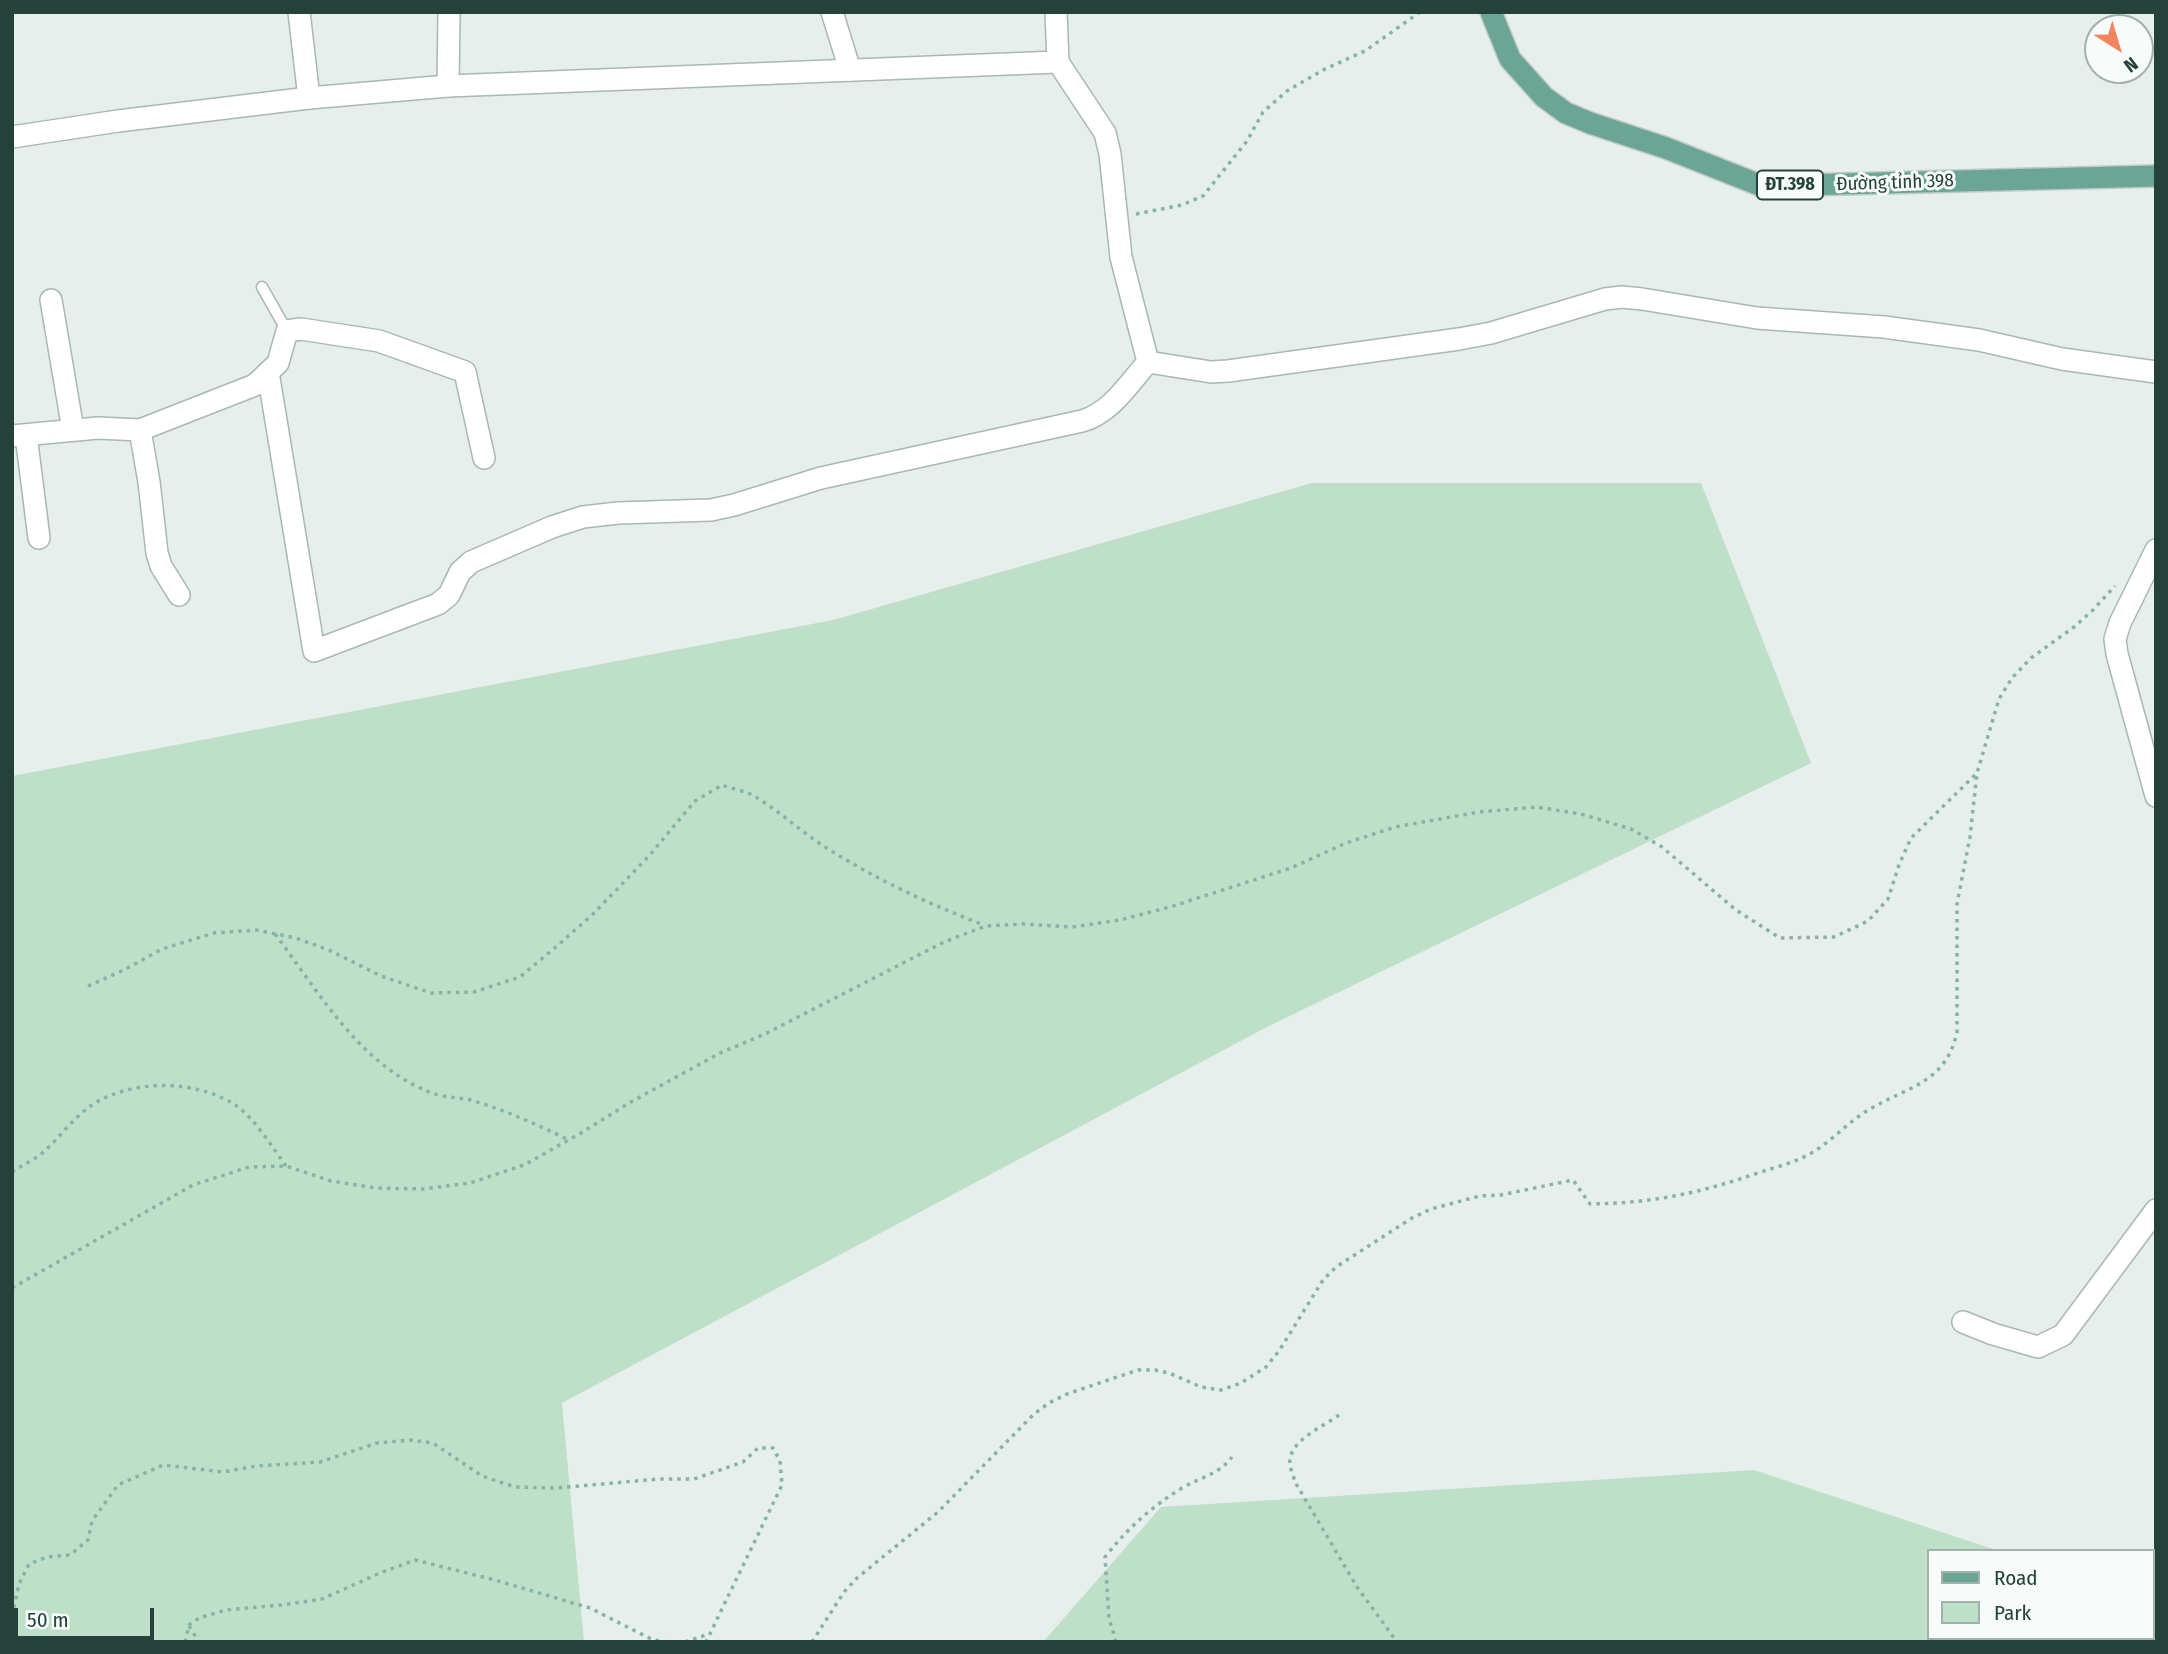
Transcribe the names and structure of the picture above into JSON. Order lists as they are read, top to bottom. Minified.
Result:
{"streets":{"main road":["Đường tỉnh 398","ĐT.398"]},"legend":["Road","Park"],"scale_bar":"50 m","north":"bottom right"}
